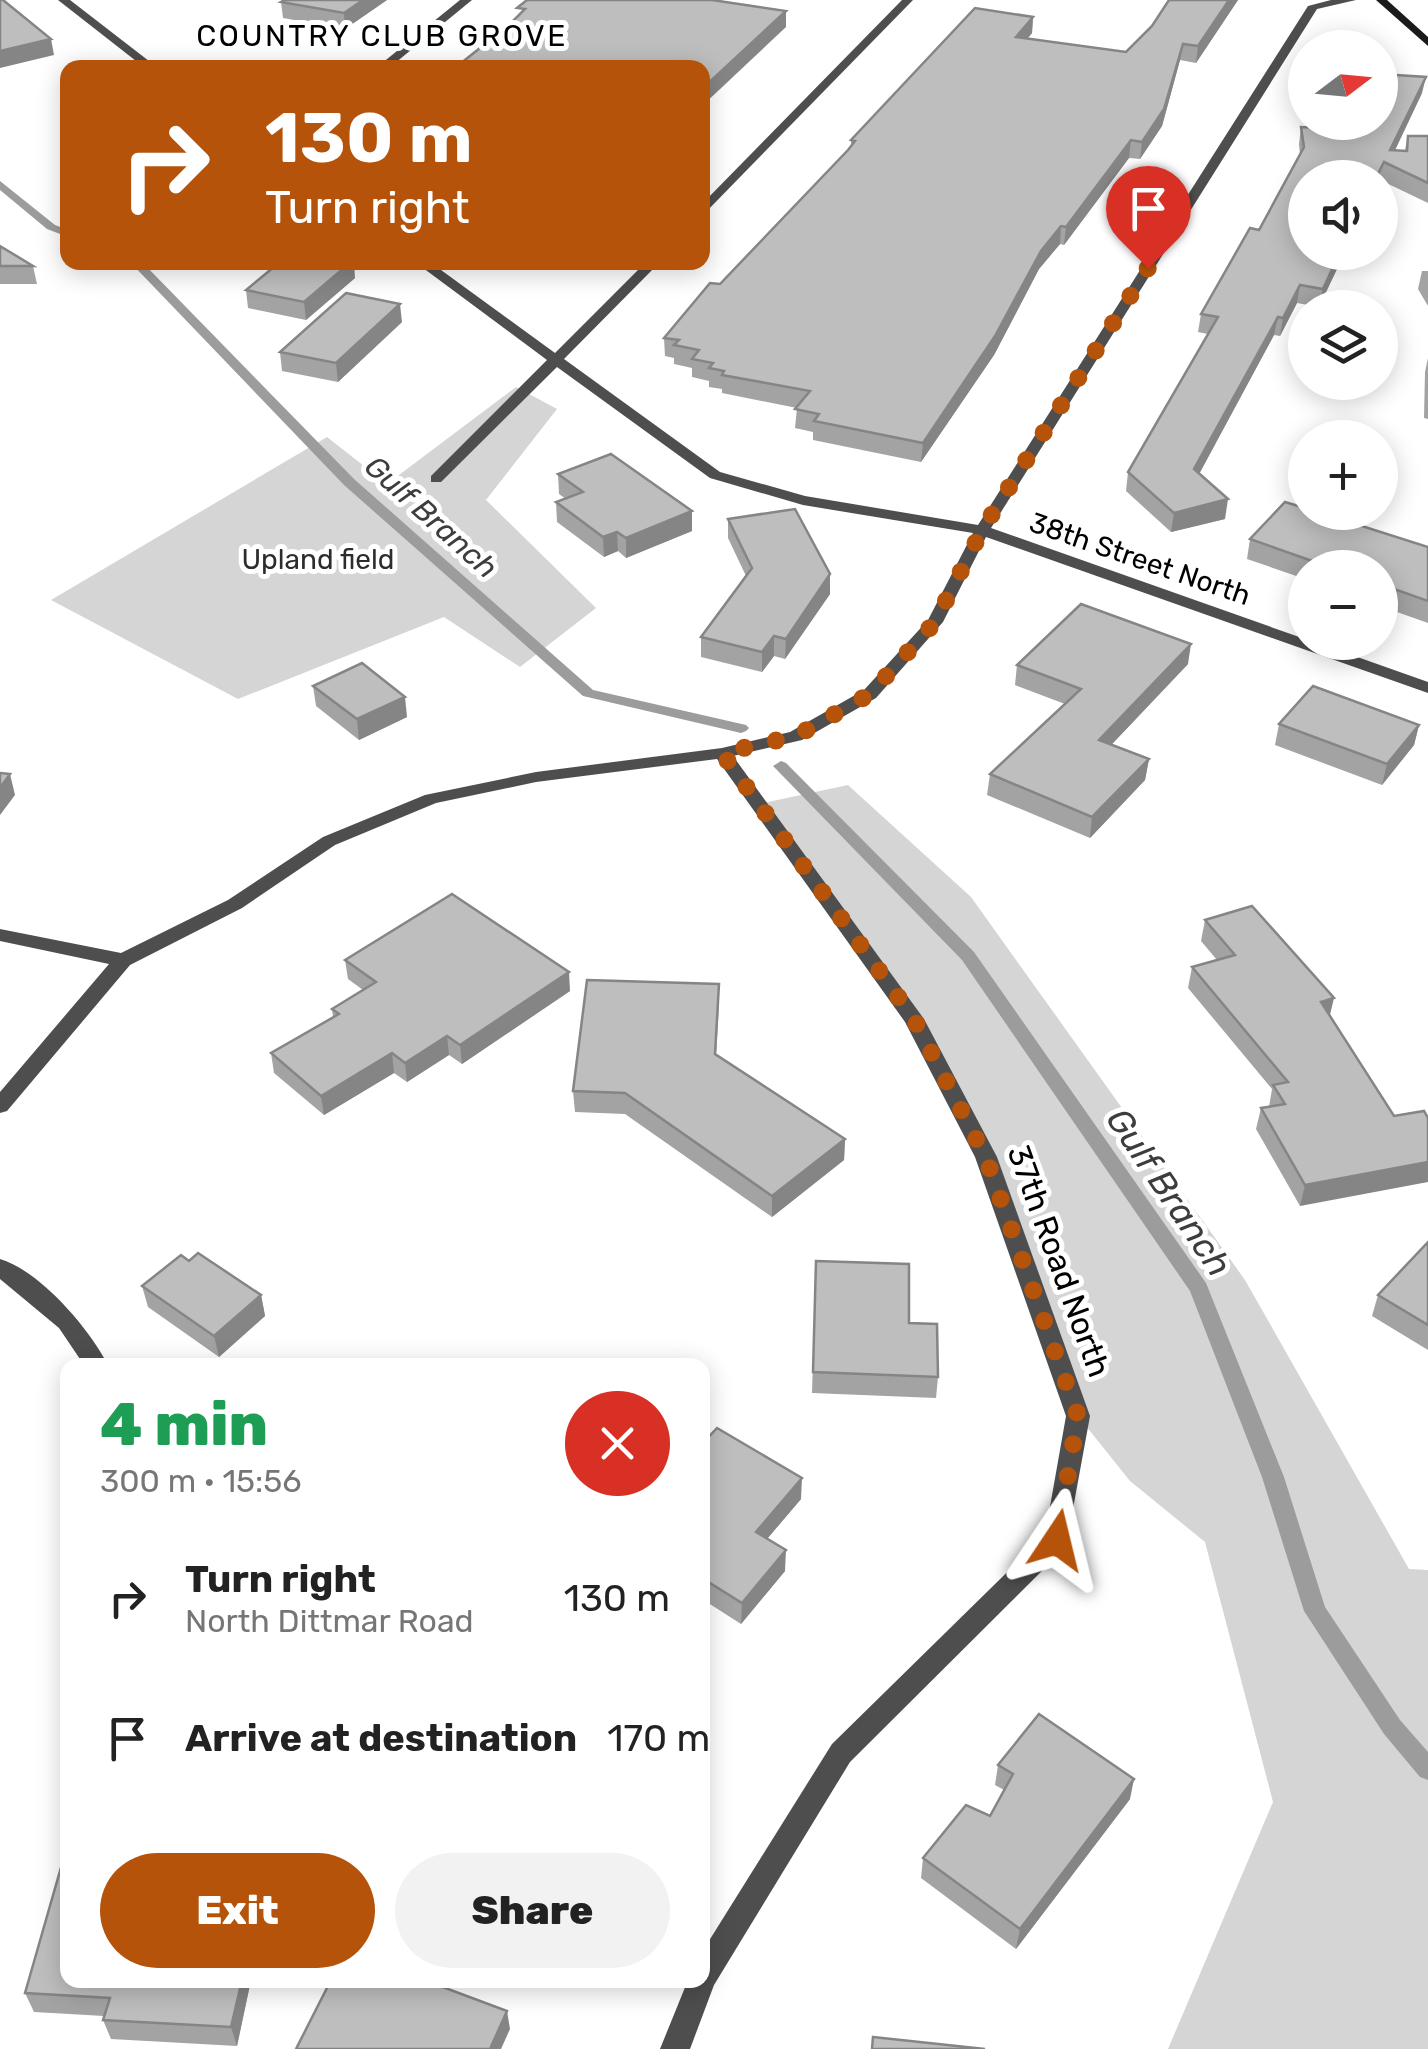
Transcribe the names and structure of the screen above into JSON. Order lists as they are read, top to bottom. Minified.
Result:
{"streets":{"street":["38th Street North","37th Road North"]},"districts":["COUNTRY CLUB GROVE"],"water":["Gulf Branch"],"parks":["Upland field"],"north":"right","page":{"map_buttons":["+","−"],"turn":["130 m","Turn right"],"heading":["4 min","300 m · 15:56"],"list":[{"name":"Turn right","note":"North Dittmar Road","value":"130 m"},{"name":"Arrive at destination","value":"170 m"}],"buttons":["Exit","Share"]}}
